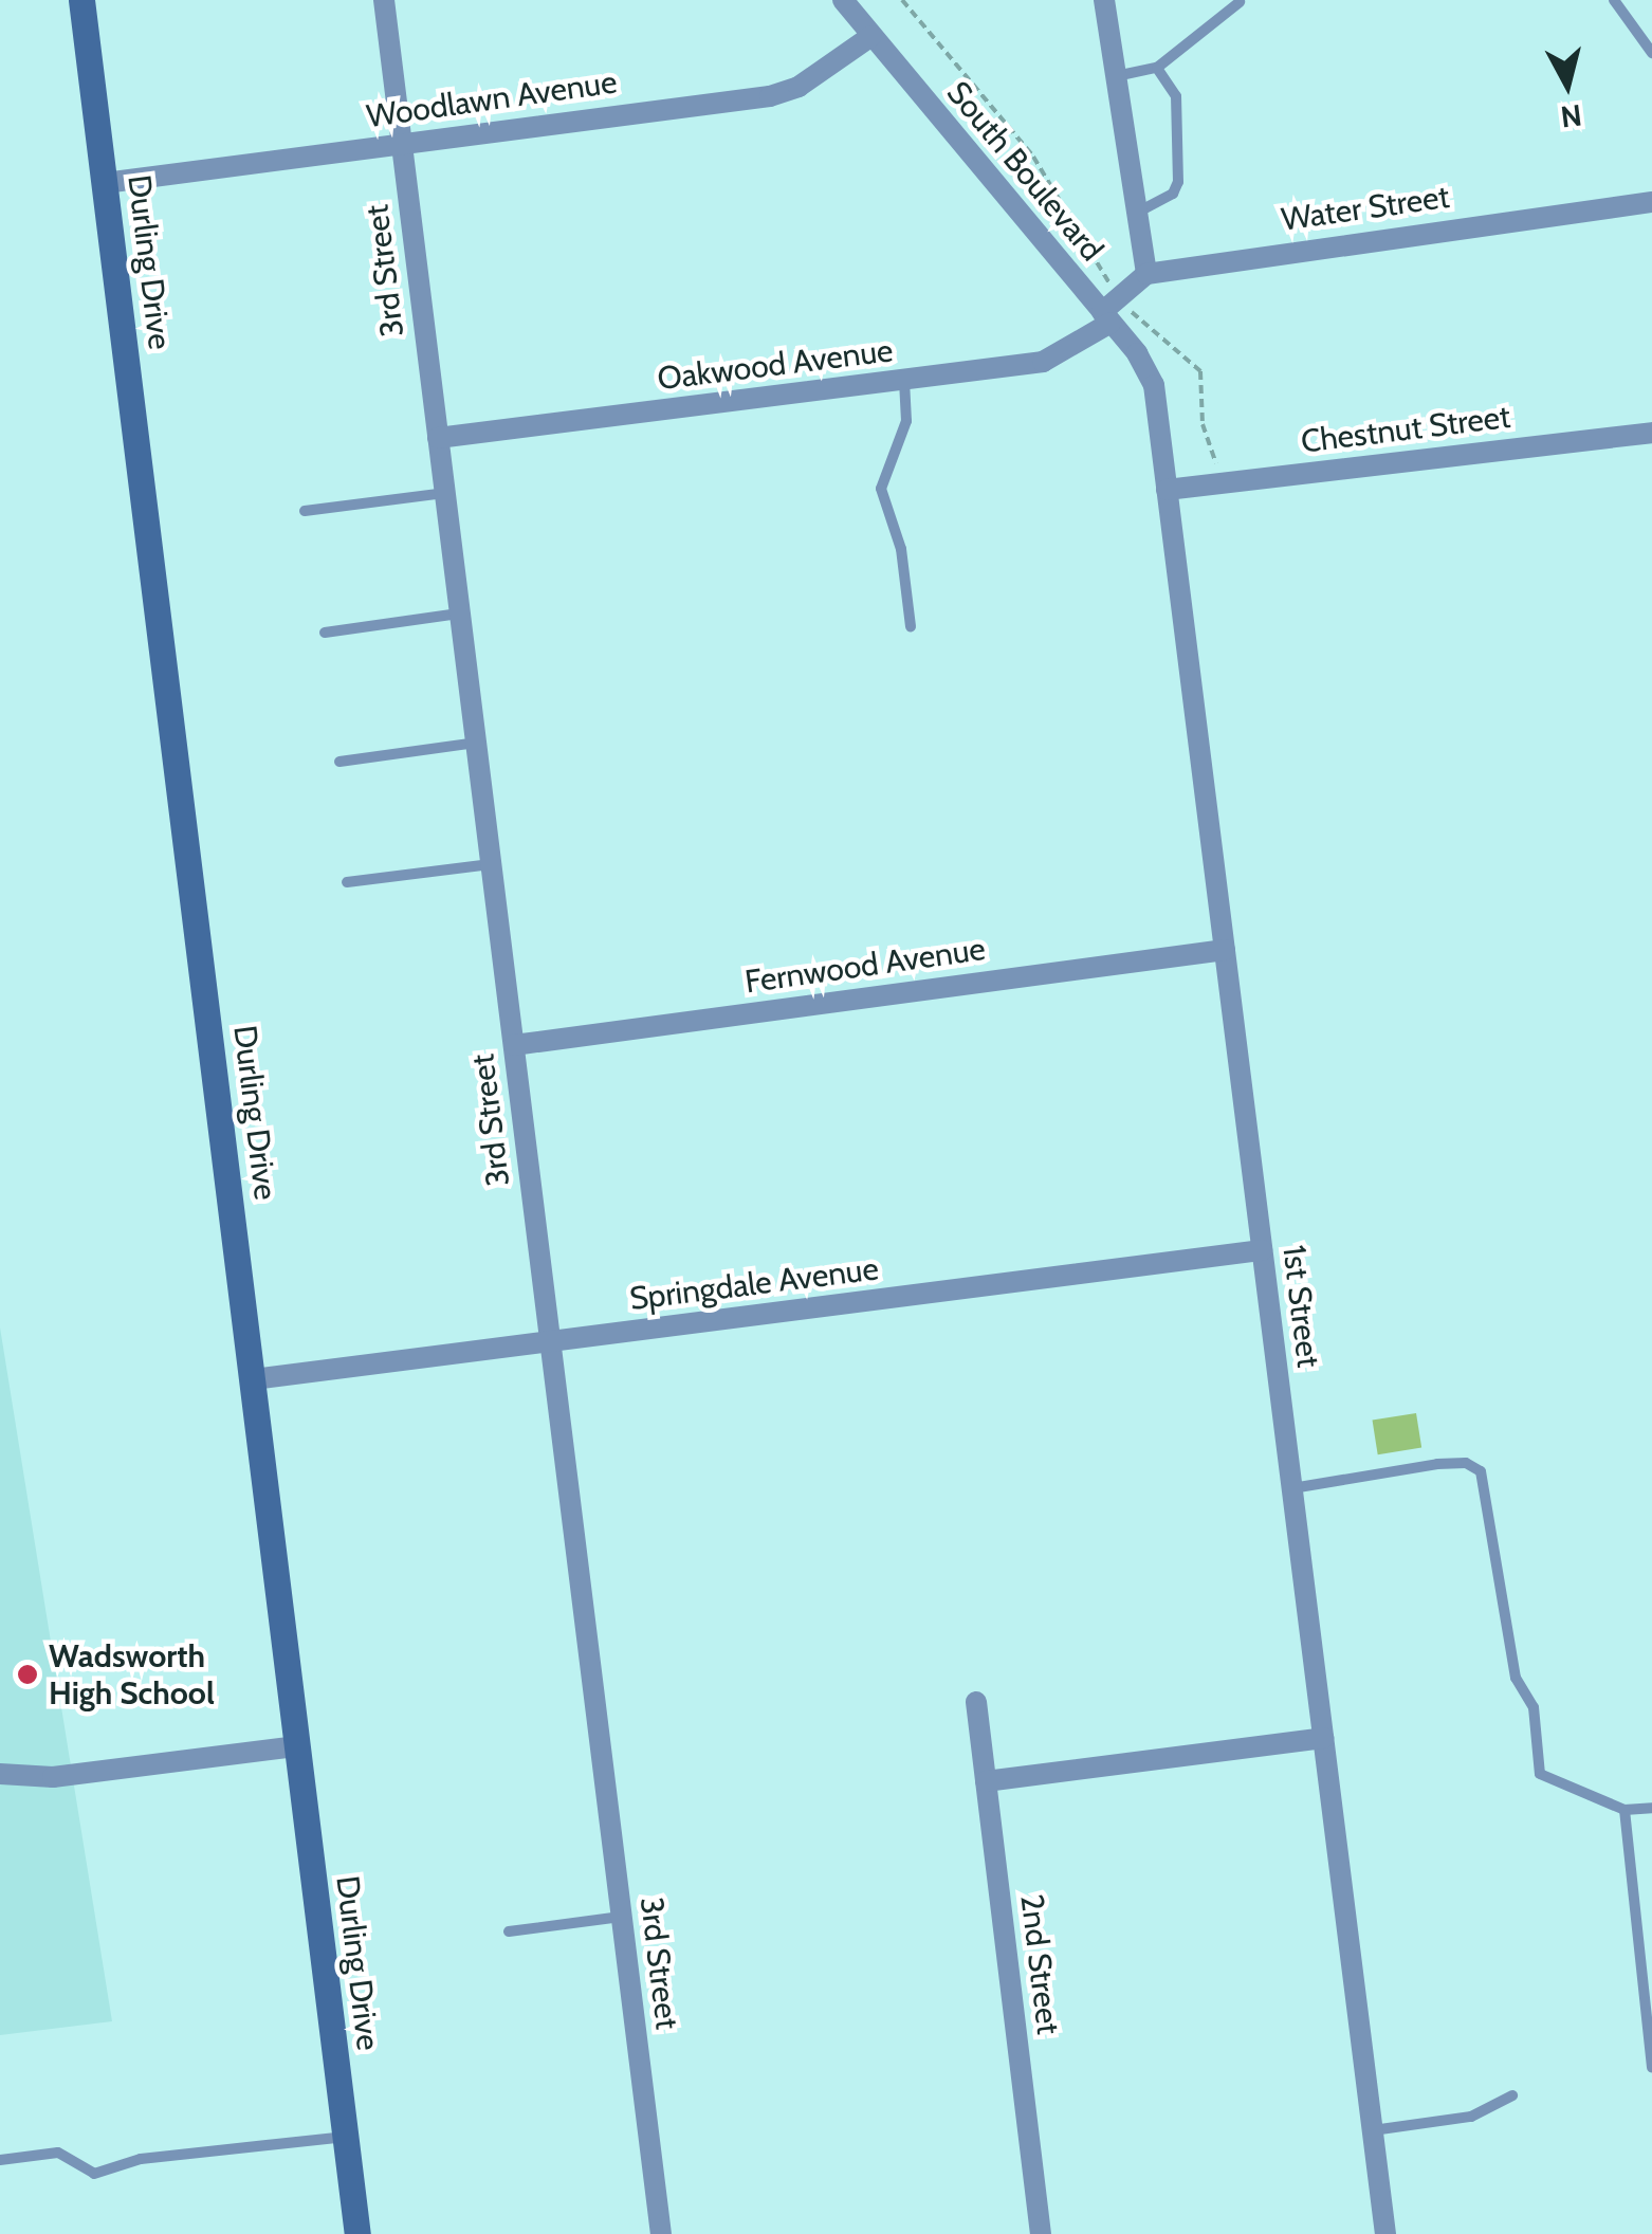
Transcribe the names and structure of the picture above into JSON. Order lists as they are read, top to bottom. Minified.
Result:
{"streets":{"street":["Woodlawn Avenue","South Boulevard","Water Street","Durling Drive","3rd Street","Oakwood Avenue","Chestnut Street","Fernwood Avenue","Springdale Avenue","1st Street","2nd Street"]},"crossings":[["Woodlawn Avenue","South Boulevard"],["Woodlawn Avenue","Durling Drive"],["Woodlawn Avenue","3rd Street"],["South Boulevard","Oakwood Avenue"],["South Boulevard","1st Street"],["Durling Drive","Springdale Avenue"],["3rd Street","Oakwood Avenue"],["3rd Street","Fernwood Avenue"],["3rd Street","Springdale Avenue"],["Chestnut Street","1st Street"],["Fernwood Avenue","1st Street"],["Springdale Avenue","1st Street"]],"places":["Wadsworth High School"],"north":"bottom"}
